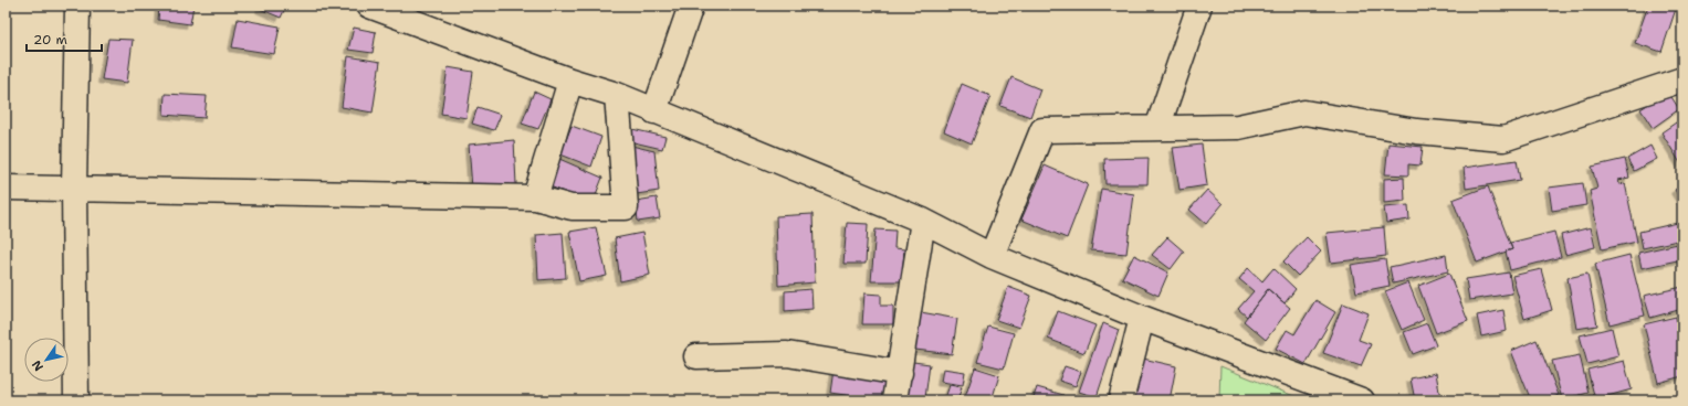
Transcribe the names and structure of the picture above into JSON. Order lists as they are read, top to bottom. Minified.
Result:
{"scale_bar":"20 m","north":"bottom left"}
